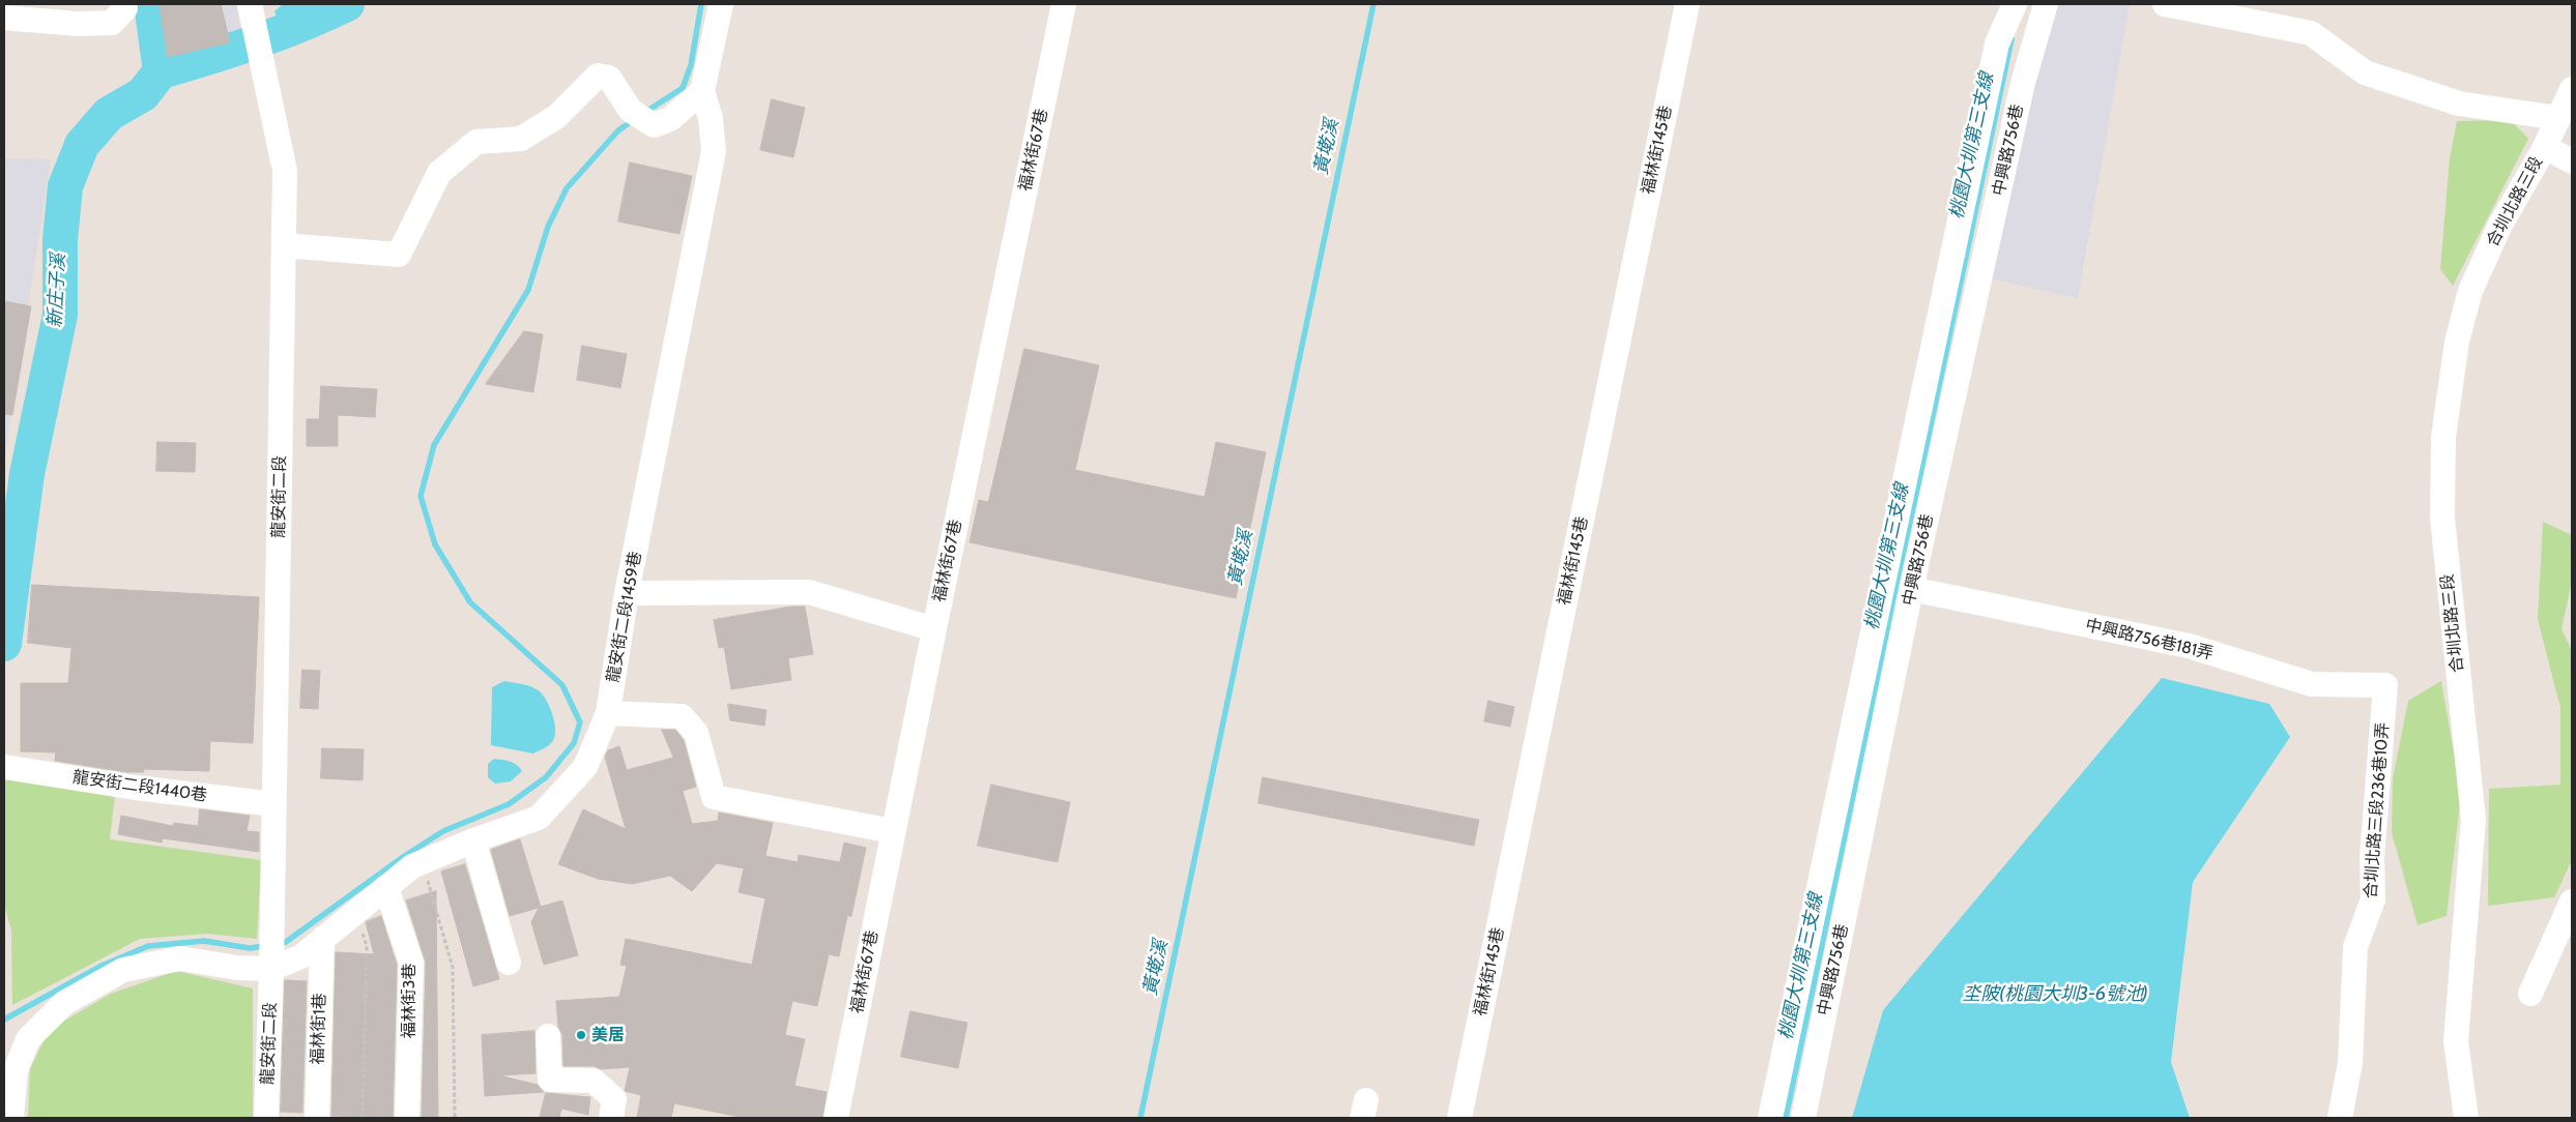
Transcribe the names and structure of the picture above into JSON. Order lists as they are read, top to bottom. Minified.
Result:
{"streets":{"street":["福林街67巷","福林街145巷","中興路756巷","合圳北路三段","龍安街二段","龍安街二段1459巷","中興路756巷181弄","龍安街二段1440巷","合圳北路三段236巷10弄","福林街3巷","福林街1巷"]},"crossings":[["中興路756巷","中興路756巷181弄"],["龍安街二段","龍安街二段1459巷"],["龍安街二段","龍安街二段1440巷"],["龍安街二段1459巷","福林街3巷"],["龍安街二段1459巷","福林街1巷"],["中興路756巷181弄","合圳北路三段236巷10弄"]],"water":["桃園大圳第三支線","黃墘溪","新庄子溪","坔陂(桃園大圳3-6號池)"],"places":["美居"]}
